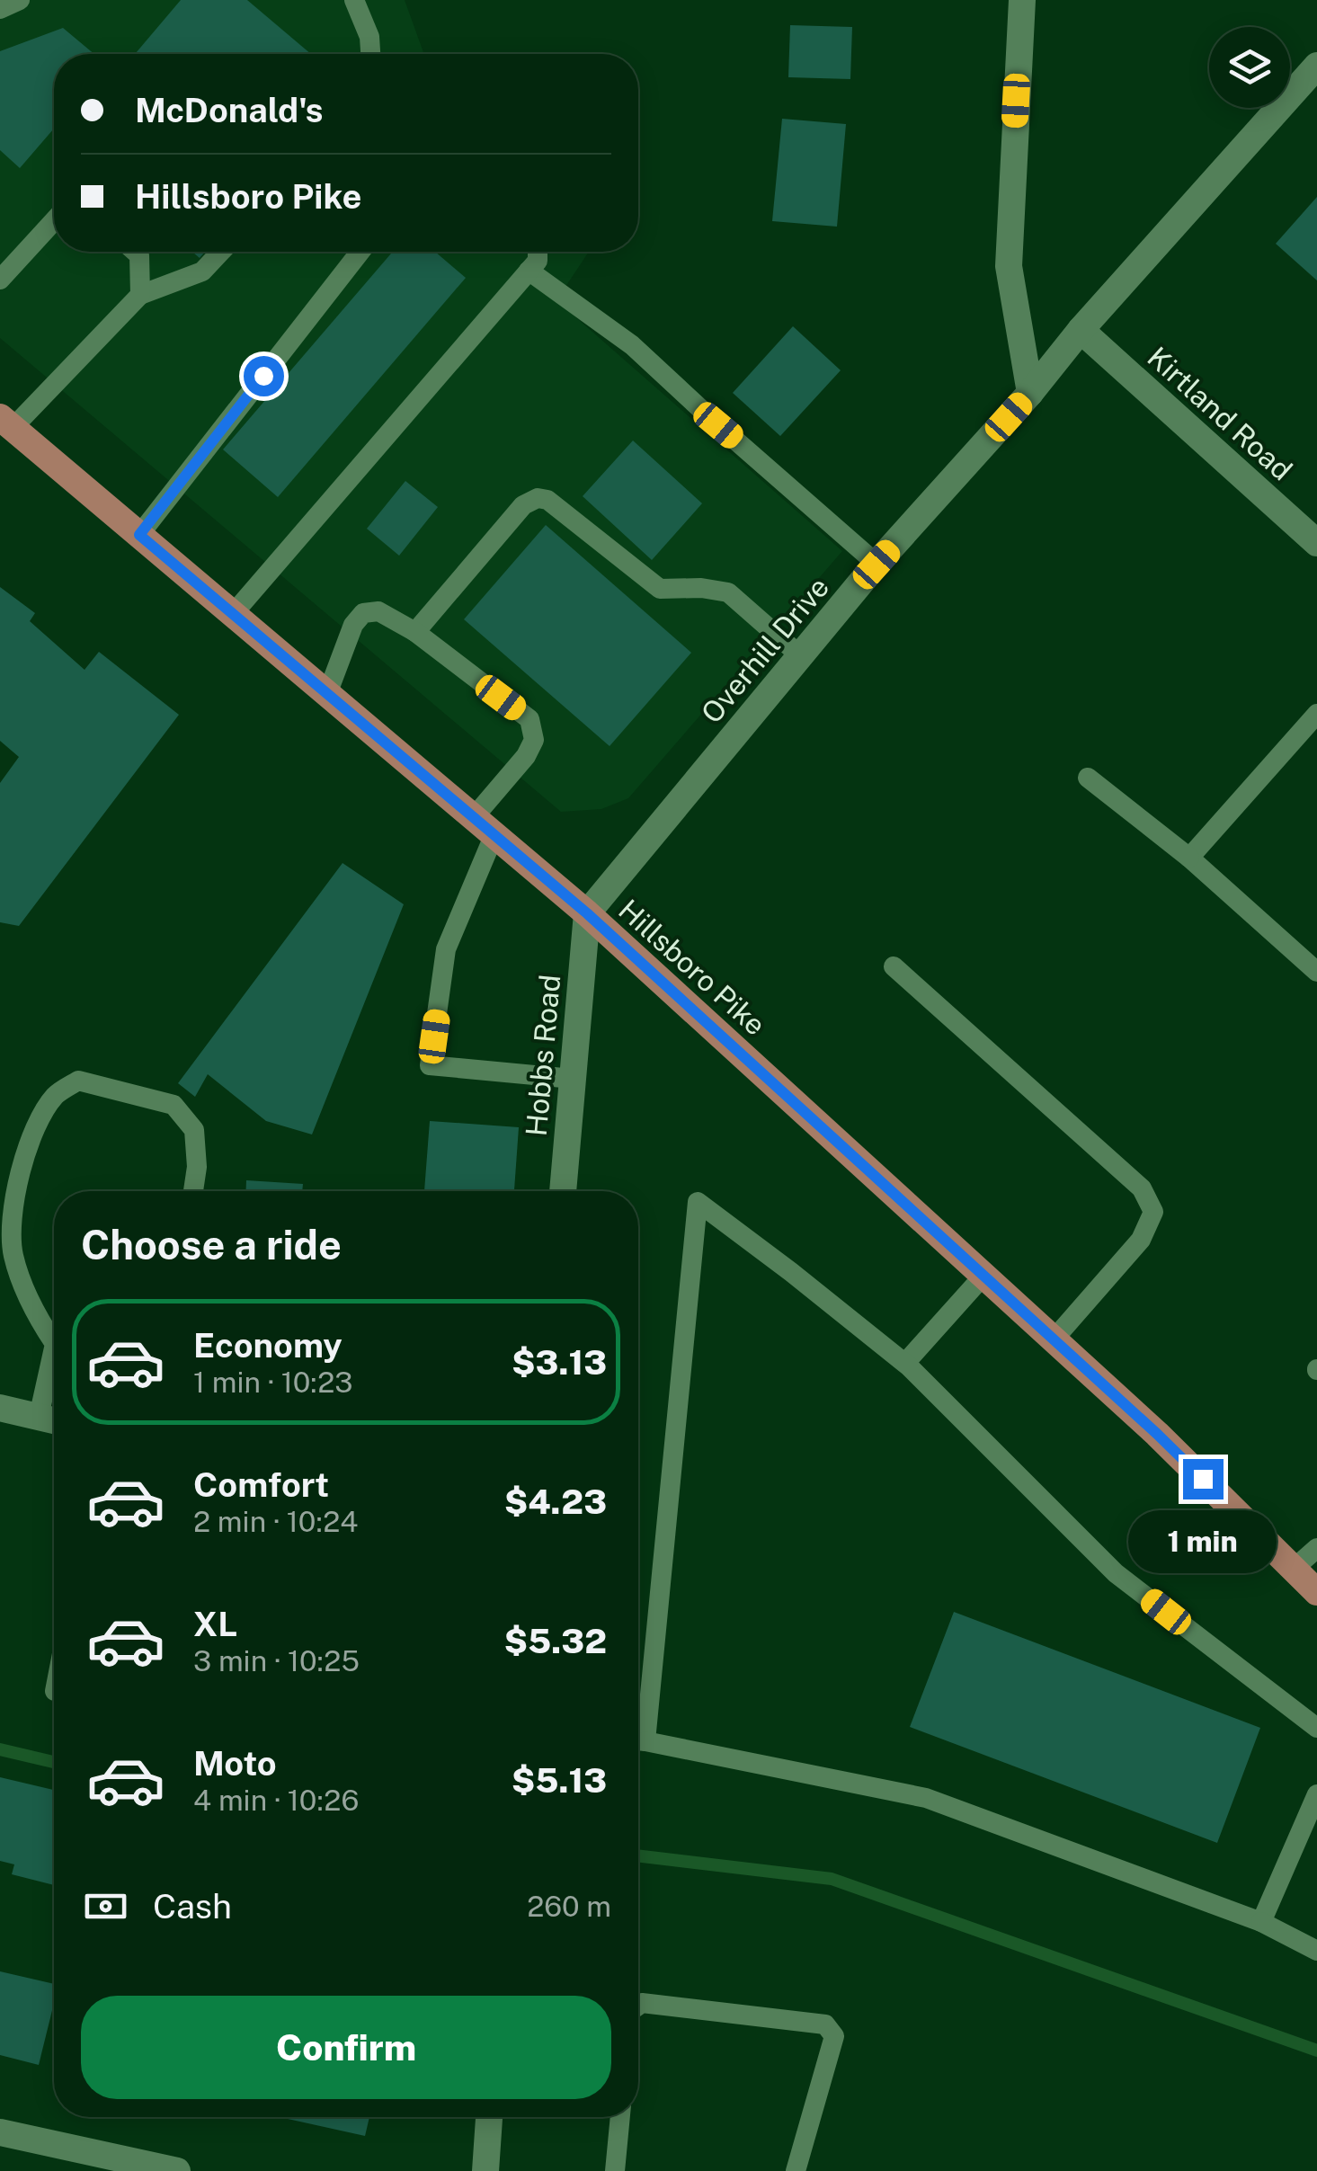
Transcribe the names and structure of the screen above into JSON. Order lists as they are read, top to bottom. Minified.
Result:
{"streets":{"main road":["Hillsboro Pike"],"street":["Kirtland Road","Overhill Drive","Hobbs Road"]},"crossings":[["Kirtland Road","Overhill Drive"],["Overhill Drive","Hillsboro Pike"],["Overhill Drive","Hobbs Road"],["Hillsboro Pike","Hobbs Road"]],"page":{"banner":["McDonald's","Hillsboro Pike"],"heading":"Choose a ride","list":[{"name":"Economy","note":"1 min · 10:23","value":"$3.13"},{"name":"Comfort","note":"2 min · 10:24","value":"$4.23"},{"name":"XL","note":"3 min · 10:25","value":"$5.32"},{"name":"Moto","note":"4 min · 10:26","value":"$5.13"}],"bubble":"1 min","pay":["Cash","260 m"],"buttons":"Confirm"}}
